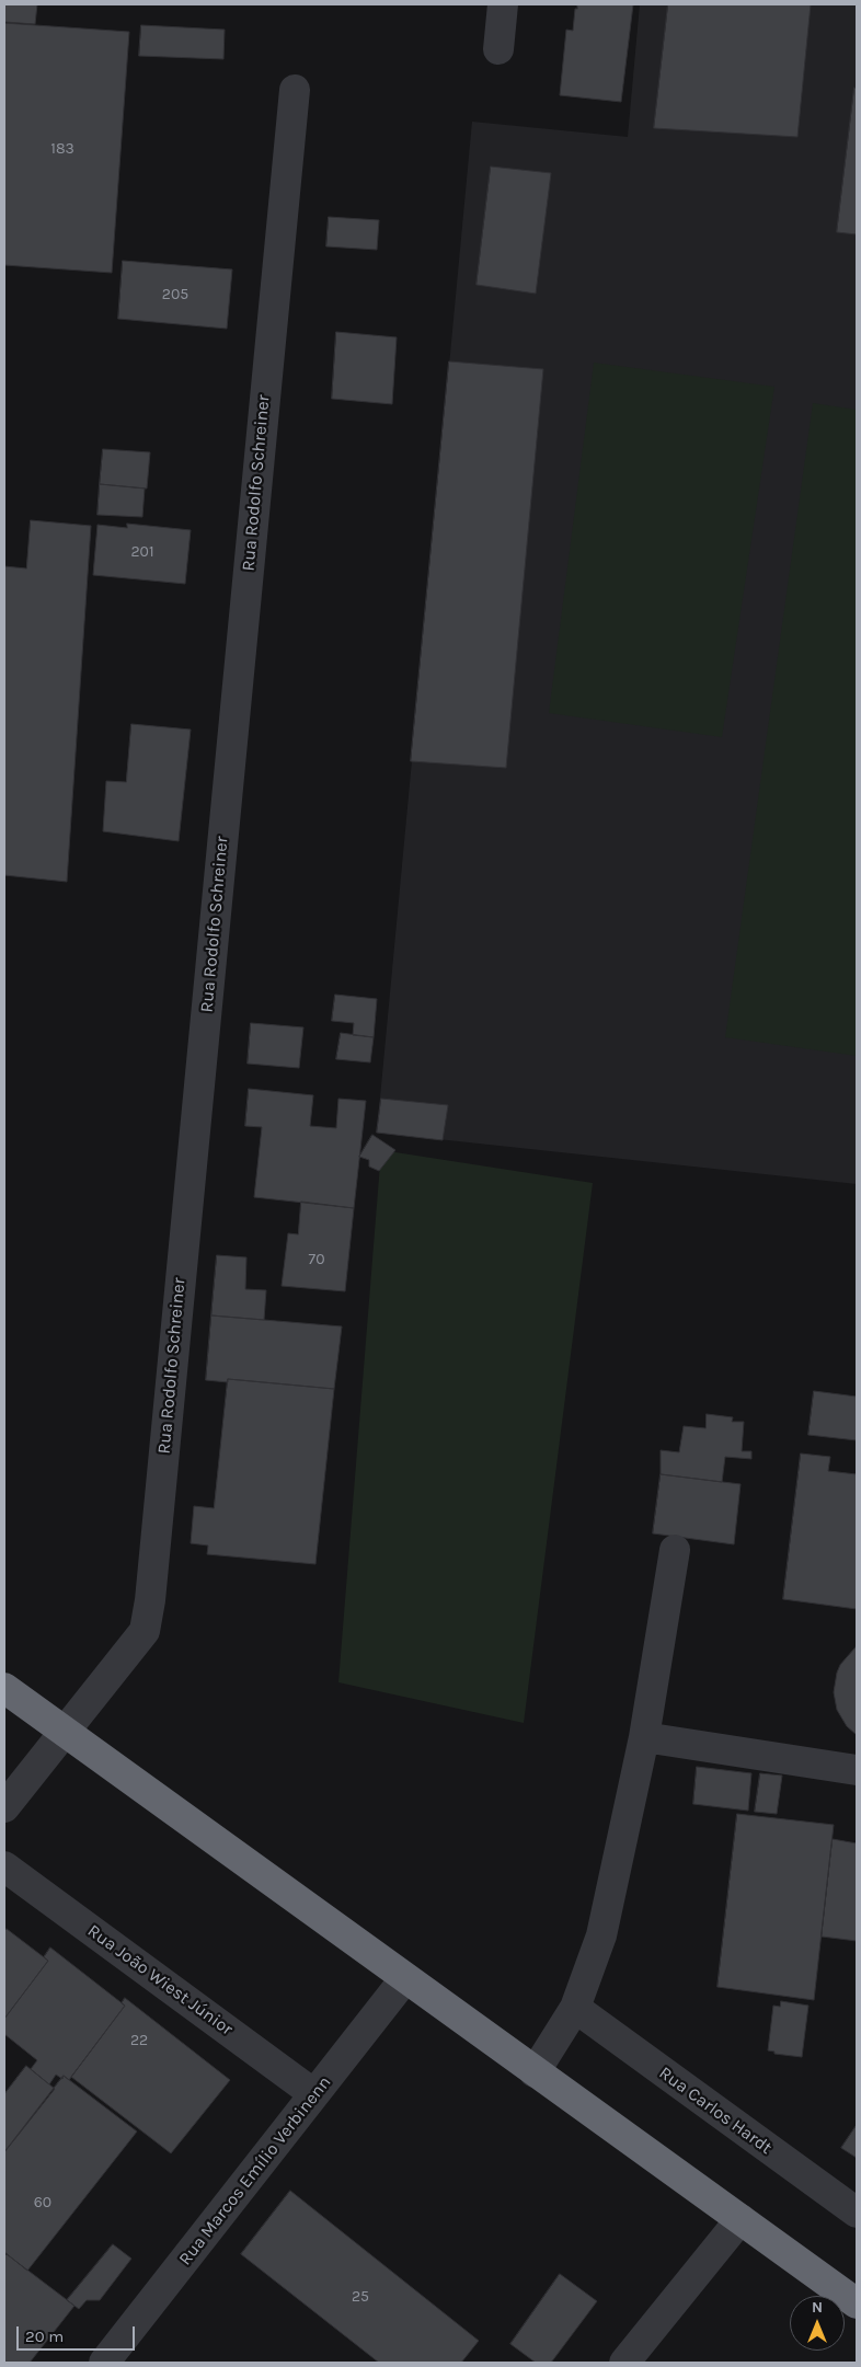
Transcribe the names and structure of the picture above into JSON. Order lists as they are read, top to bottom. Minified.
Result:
{"streets":{"street":["Rua Rodolfo Schreiner","Rua João Wiest Júnior","Rua Carlos Hardt","Rua Marcos Emílio Verbinenn"]},"crossings":[["Rua João Wiest Júnior","Rua Marcos Emílio Verbinenn"]],"house_numbers":["183","205","201","70","22","60","25"],"scale_bar":"20 m","north":"top"}
